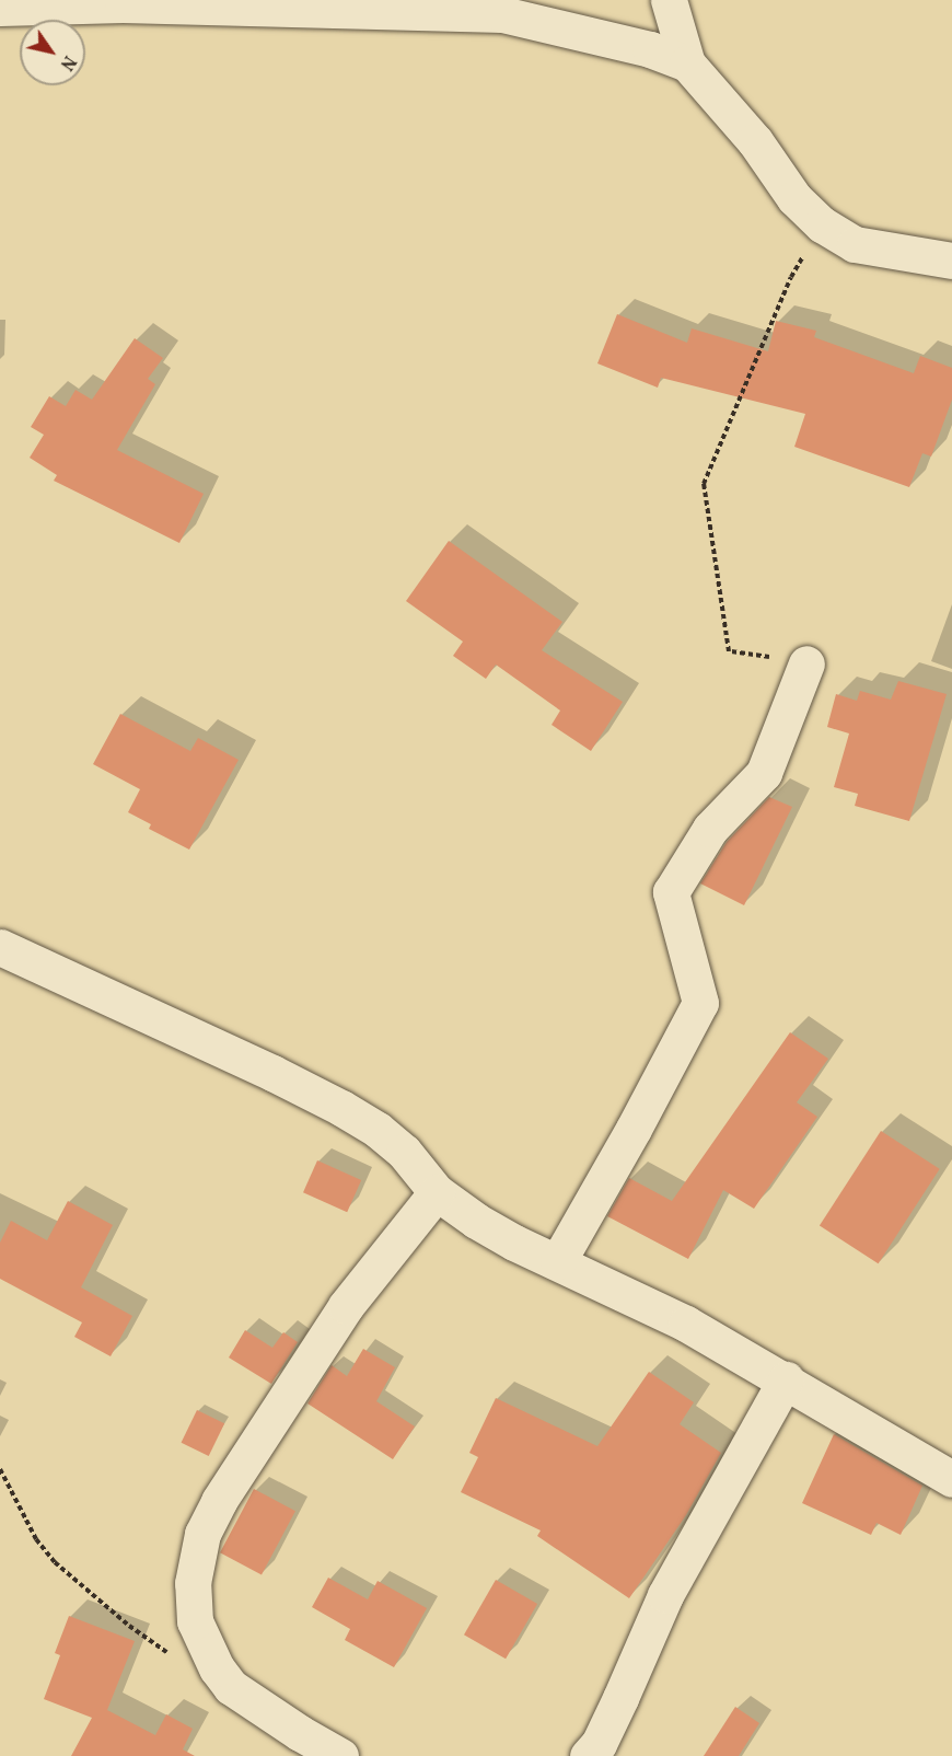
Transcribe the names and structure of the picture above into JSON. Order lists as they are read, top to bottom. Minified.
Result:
{"north":"bottom right"}
